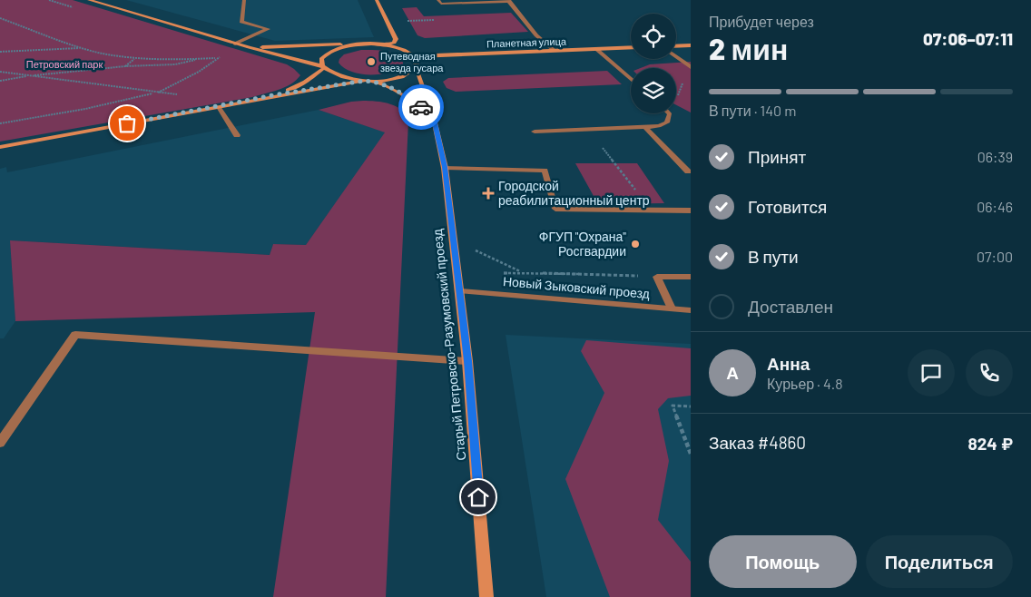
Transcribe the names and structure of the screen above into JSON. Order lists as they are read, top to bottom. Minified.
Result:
{"streets":{"street":["Планетная улица","Новый Зыковский проезд","Старый Петровско-Разумовский проезд"]},"crossings":[["Планетная улица","Старый Петровско-Разумовский проезд"],["Новый Зыковский проезд","Старый Петровско-Разумовский проезд"]],"parks":["Петровский парк"],"places":{"other":["Путеводная звезда гусара","ФГУП \"Охрана\" Росгвардии"],"health":["Городской реабилитационный центр"]},"page":{"heading":["2 мин","Прибудет через","07:06–07:11"],"panel":["Анна","Курьер · 4.8","Заказ #4860","824 ₽"],"bar":"В пути · 140 m","list":[["Принят","06:39"],["Готовится","06:46"],["В пути","07:00"],"Доставлен"],"round":"А","buttons":["Помощь","Поделиться"]}}
